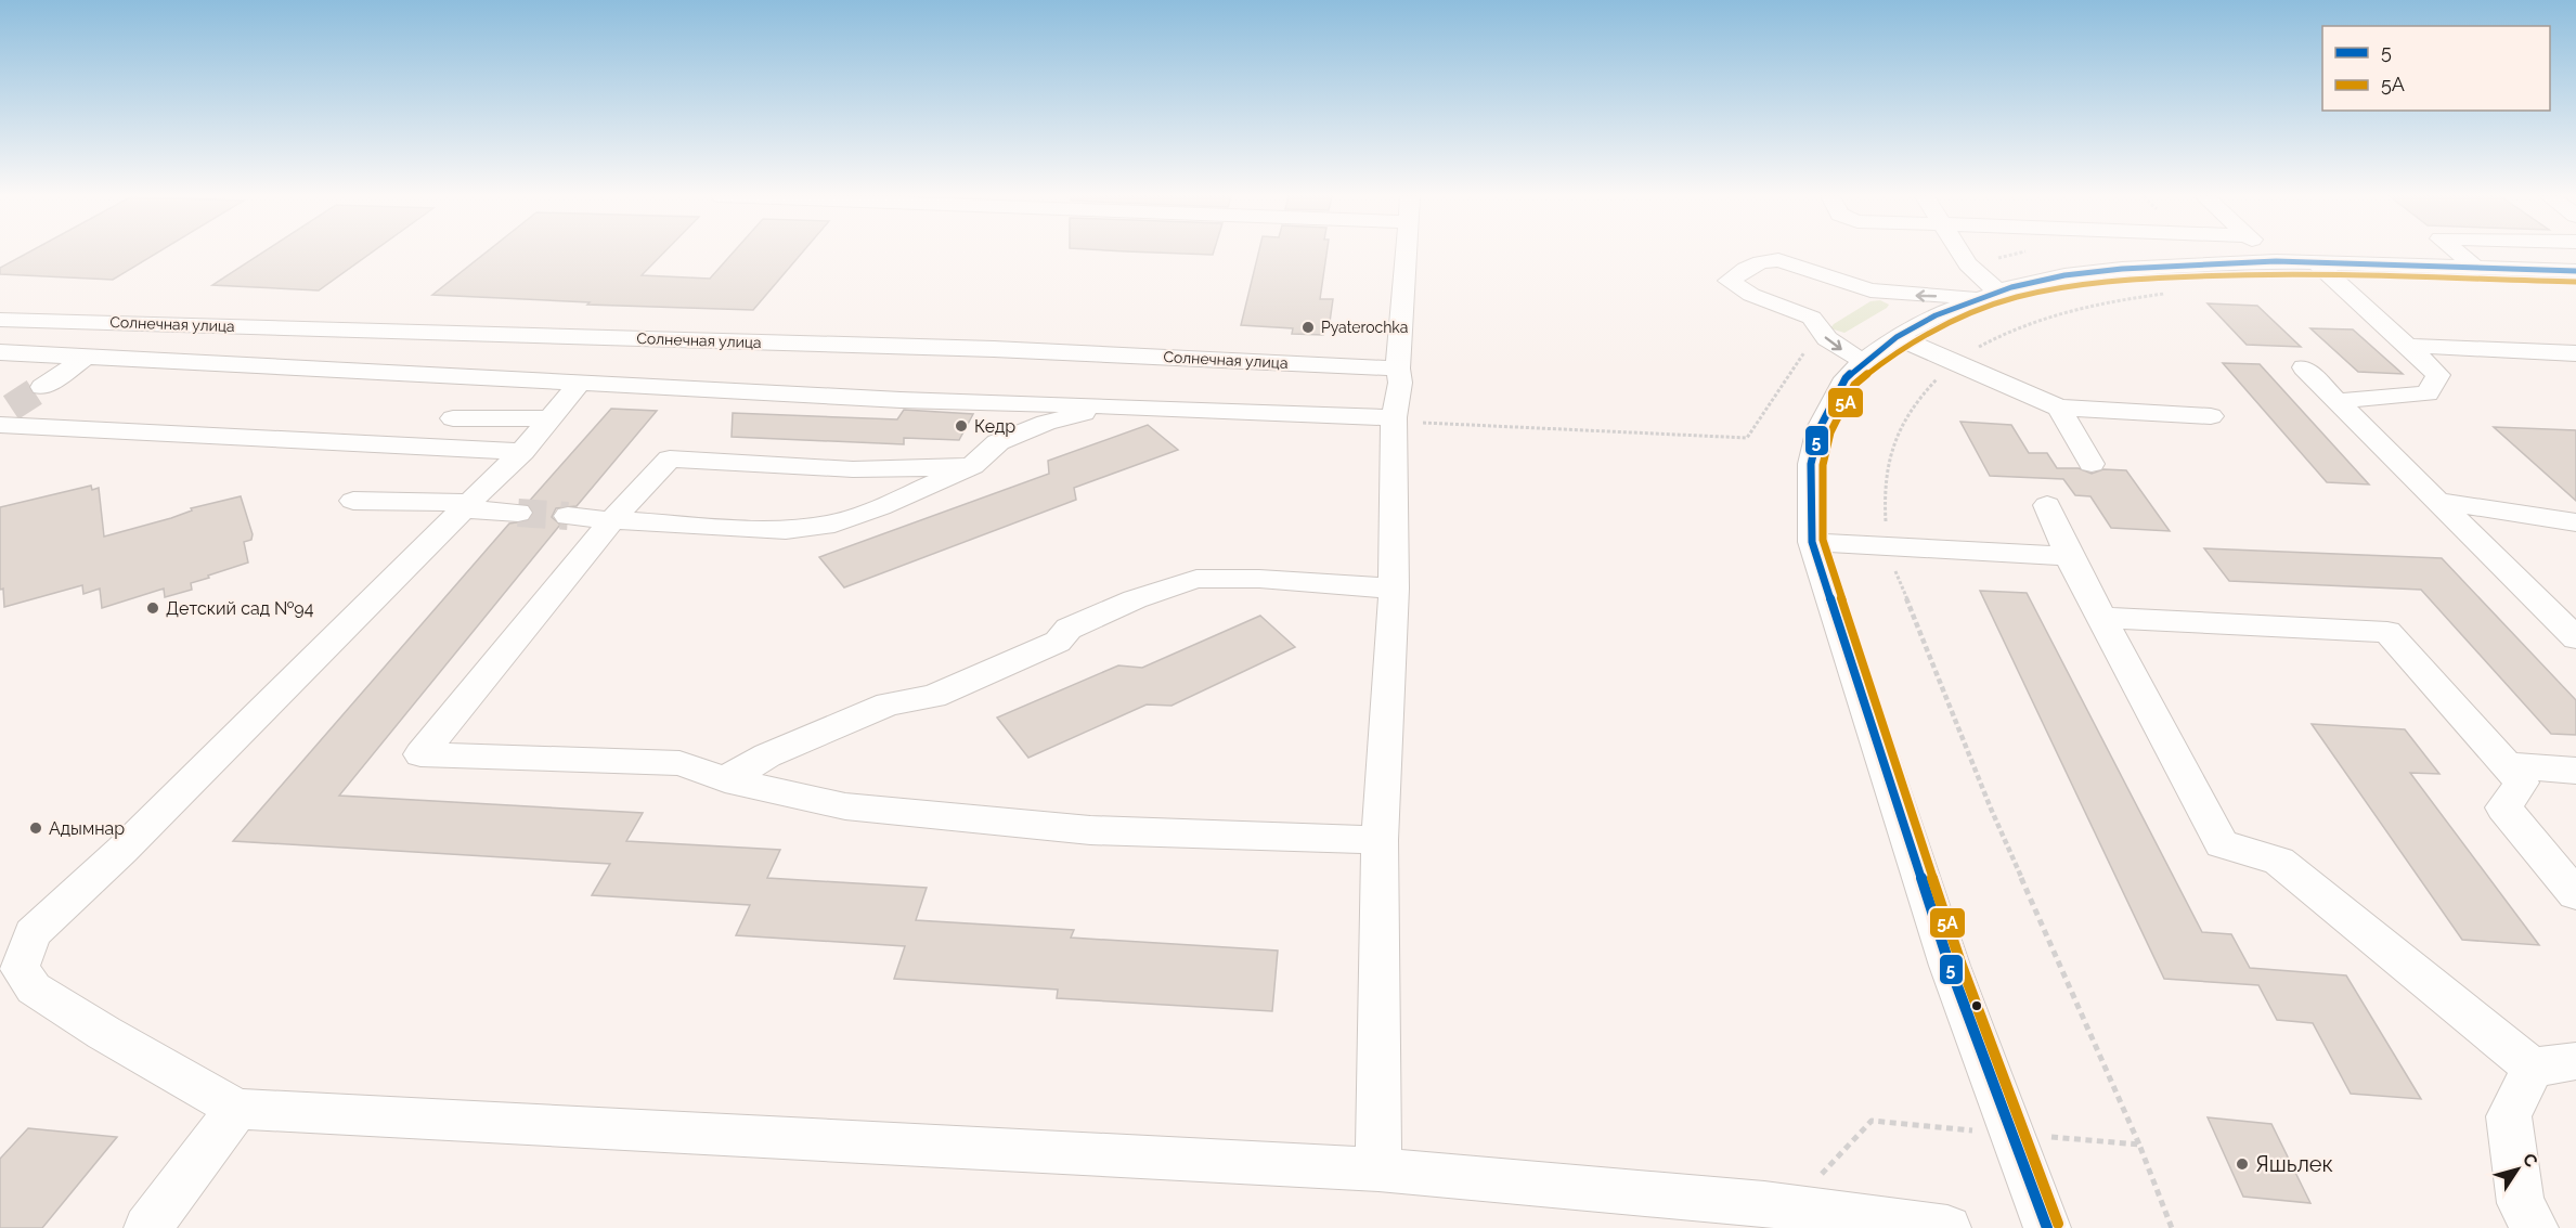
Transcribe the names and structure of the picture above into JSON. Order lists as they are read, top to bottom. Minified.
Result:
{"streets":{"street":["Солнечная улица"]},"places":["Pyaterochka","Кедр","Детский сад №94","Адымнар","Яшьлек"],"lines":["transit line 5","transit line 5А"],"legend":["5","5А"],"north":"top right"}
